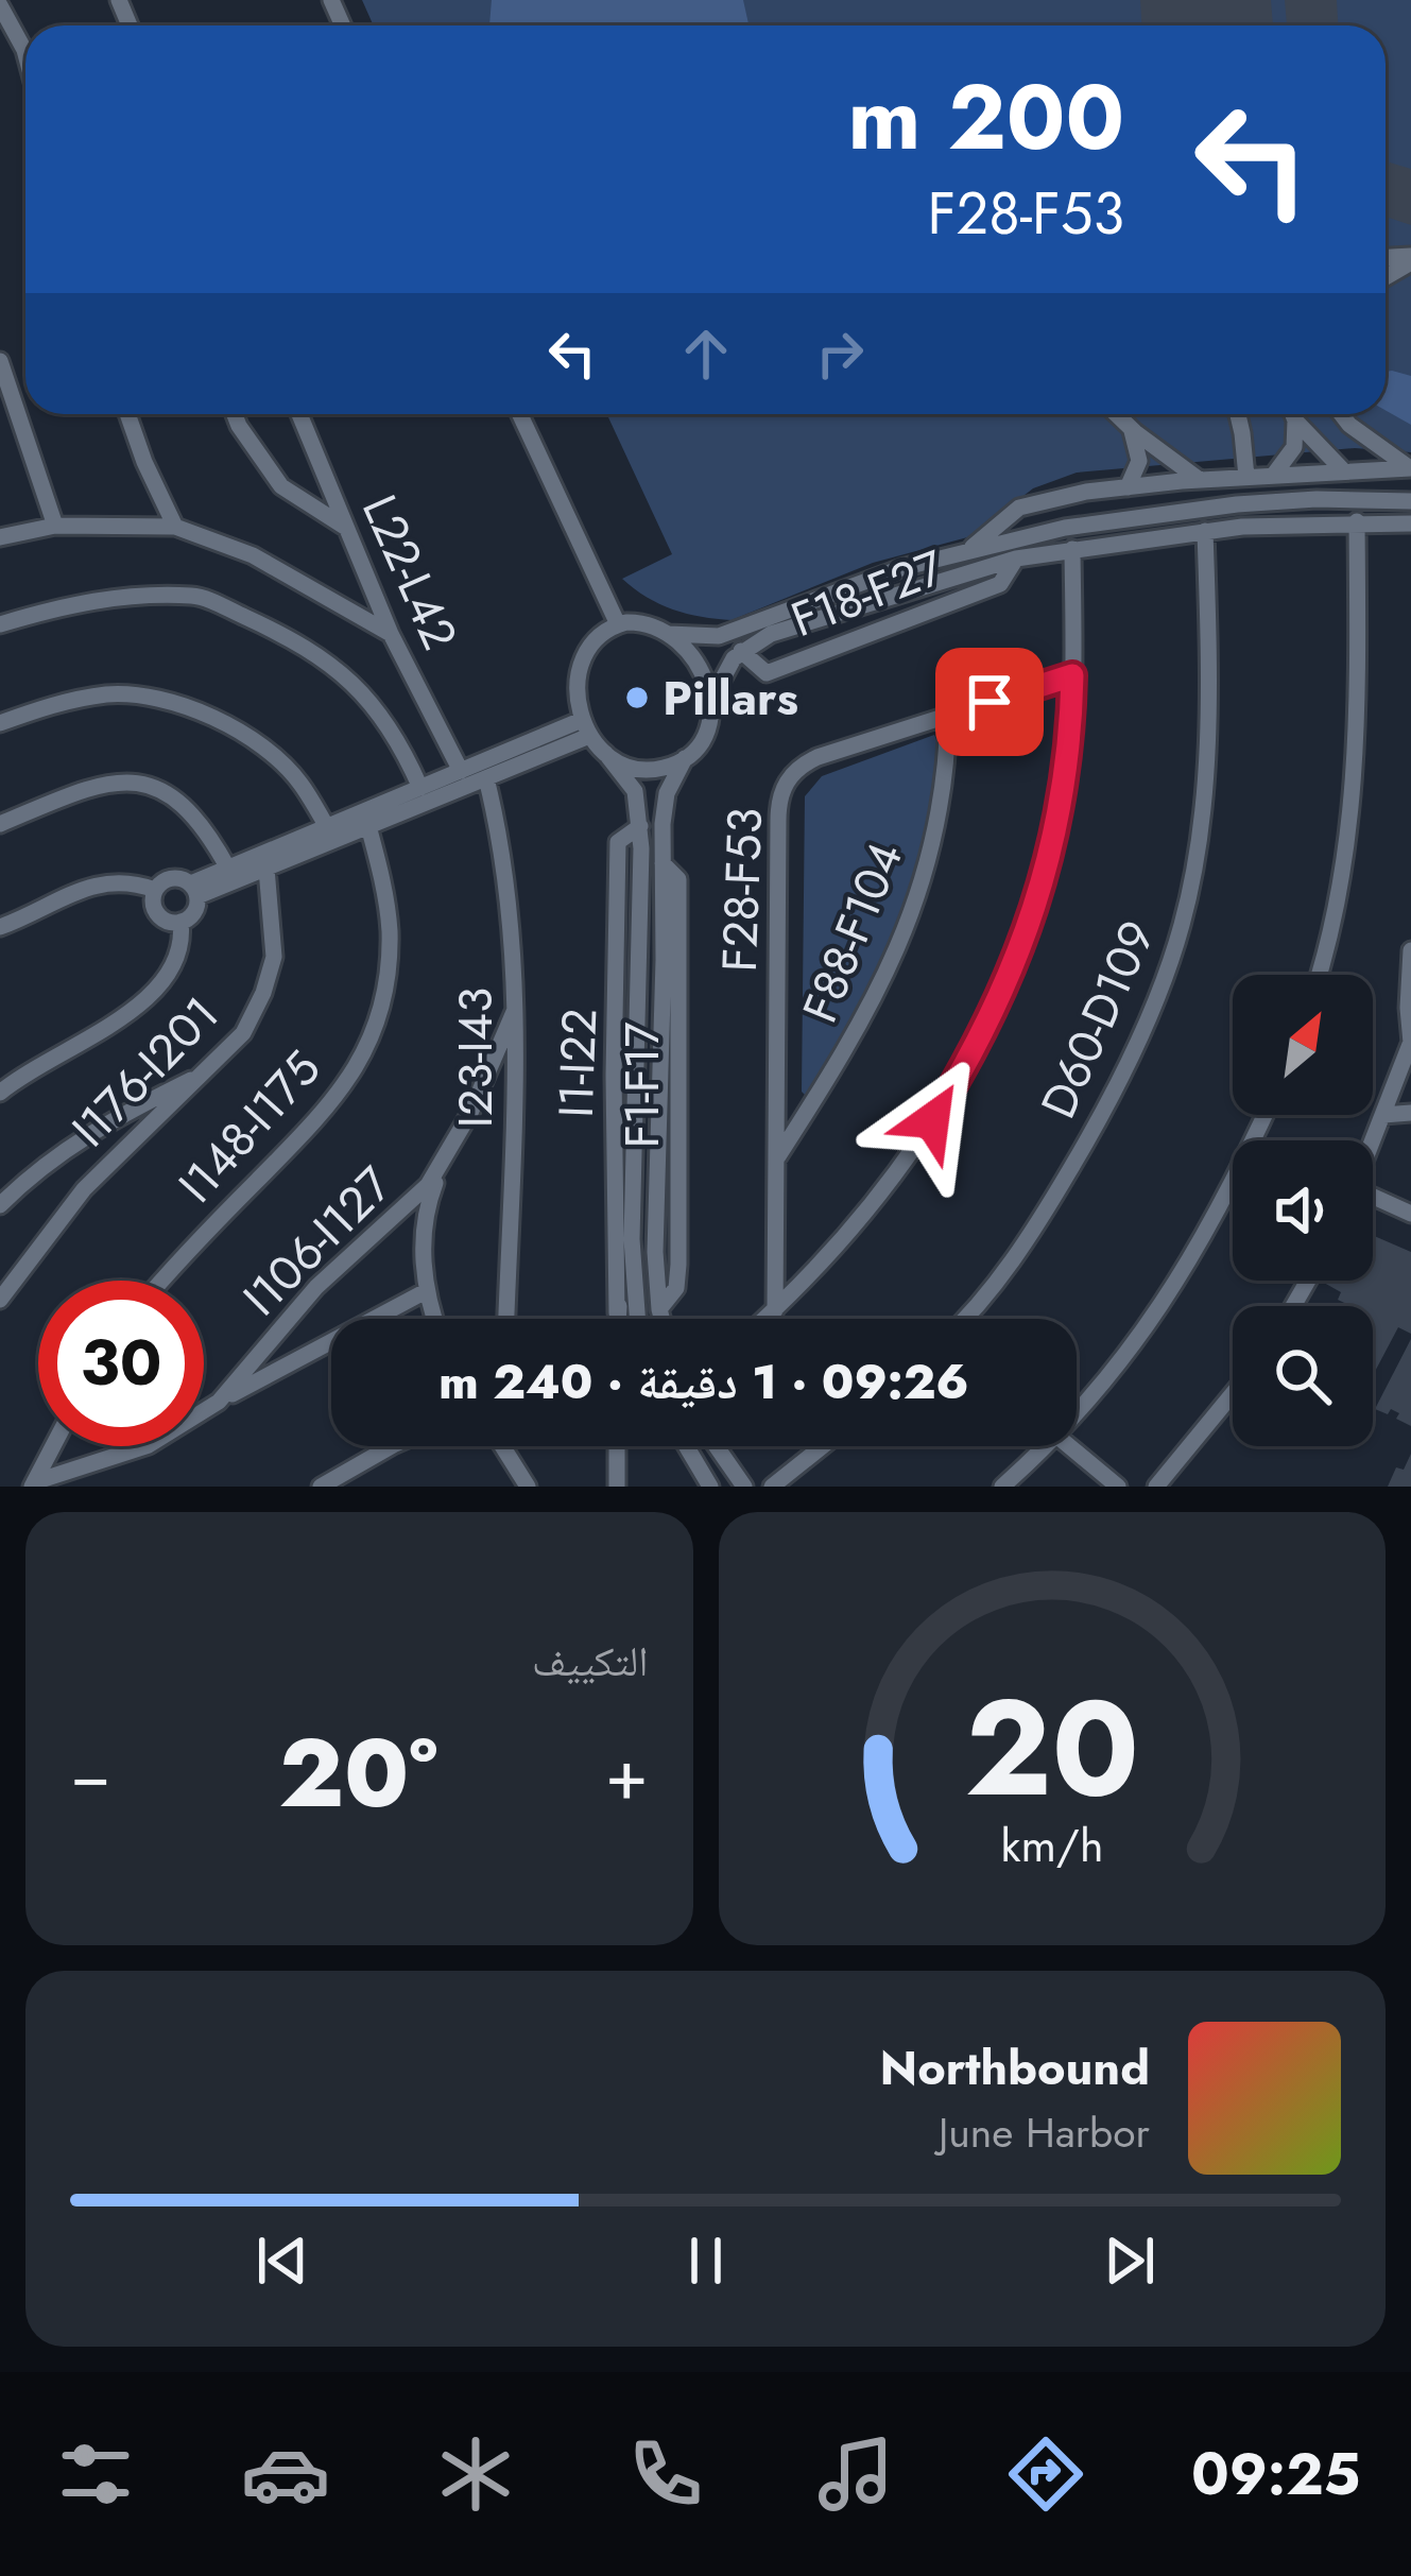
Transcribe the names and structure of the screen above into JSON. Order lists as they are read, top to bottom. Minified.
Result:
{"streets":{"street":["L22-L42","F18-F27","F28-F53","F88-F104","D60-D109","I23-I43","I1-I22","I176-I201","I148-I175","I106-I127"]},"crossings":[["F28-F53","F88-F104"],["I23-I43","I106-I127"]],"places":["Pillars"],"north":"top right","page":{"turn":["200 m","F28-F53"],"limit":"30","trip":"09:26 · 1 دقيقة · 240 m","tile":"التكييف","heat":["−","20°","+"],"song":["Northbound","June Harbor"],"tabs":"09:25","gauge":["20","km/h"]}}
